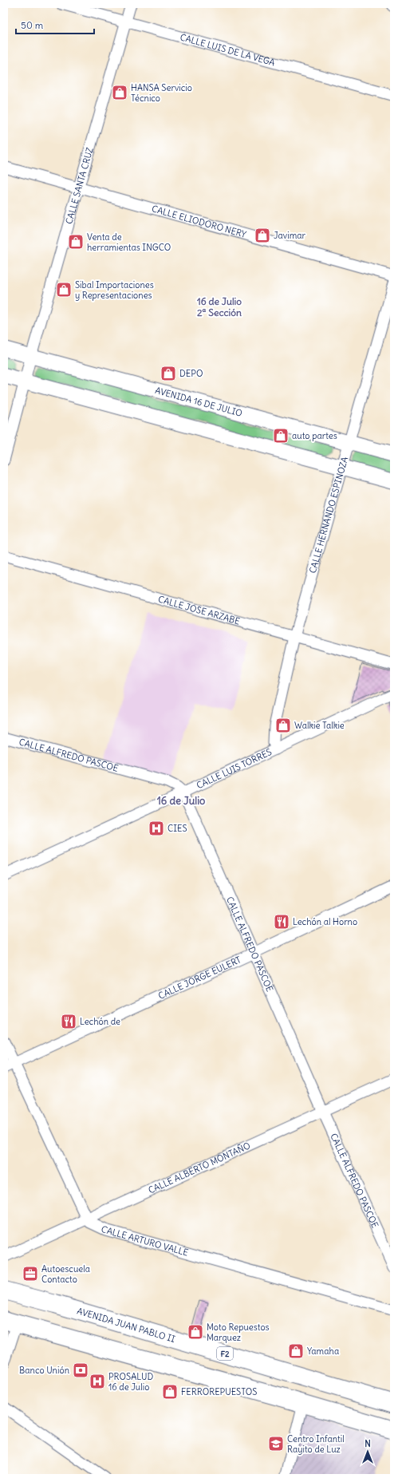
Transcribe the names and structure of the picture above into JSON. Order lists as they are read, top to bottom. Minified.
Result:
{"streets":{"highway":["AVENIDA JUAN PABLO II","F2"],"street":["CALLE LUIS DE LA VEGA","CALLE SANTA CRUZ","CALLE ELIODORO NERY","AVENIDA 16 DE JULIO","CALLE HERNANDO ESPINOZA","CALLE JOSE ARZABE","CALLE ALFREDO PASCOE","CALLE LUIS TORRES","CALLE JORGE EULERT","CALLE ALBERTO MONTAÑO","CALLE ARTURO VALLE"]},"crossings":[["CALLE LUIS DE LA VEGA","CALLE SANTA CRUZ"],["CALLE SANTA CRUZ","CALLE ELIODORO NERY"],["CALLE SANTA CRUZ","AVENIDA 16 DE JULIO"],["AVENIDA 16 DE JULIO","CALLE HERNANDO ESPINOZA"],["CALLE HERNANDO ESPINOZA","CALLE JOSE ARZABE"],["CALLE HERNANDO ESPINOZA","CALLE LUIS TORRES"],["CALLE ALFREDO PASCOE","CALLE LUIS TORRES"],["CALLE ALFREDO PASCOE","CALLE JORGE EULERT"],["CALLE ALFREDO PASCOE","CALLE ALBERTO MONTAÑO"],["CALLE ALBERTO MONTAÑO","CALLE ARTURO VALLE"]],"districts":["16 de Julio 2ª Sección","16 de Julio"],"places":{"shop":["HANSA Servicio Técnico","Javimar","Venta de herramientas INGCO","Sibal Importaciones y Representaciones","DEPO","auto partes","Walkie Talkie","Moto Repuestos Marquez","Yamaha","FERROREPUESTOS"],"hospital":["CIES","PROSALUD 16 de Julio"],"restaurant":["Lechón al Horno","Lechón de"],"office":["Autoescuela Contacto"],"bank":["Banco Unión"],"school or university":["Centro Infantil Rayito de Luz"]},"scale_bar":"50 m","north":"top"}
